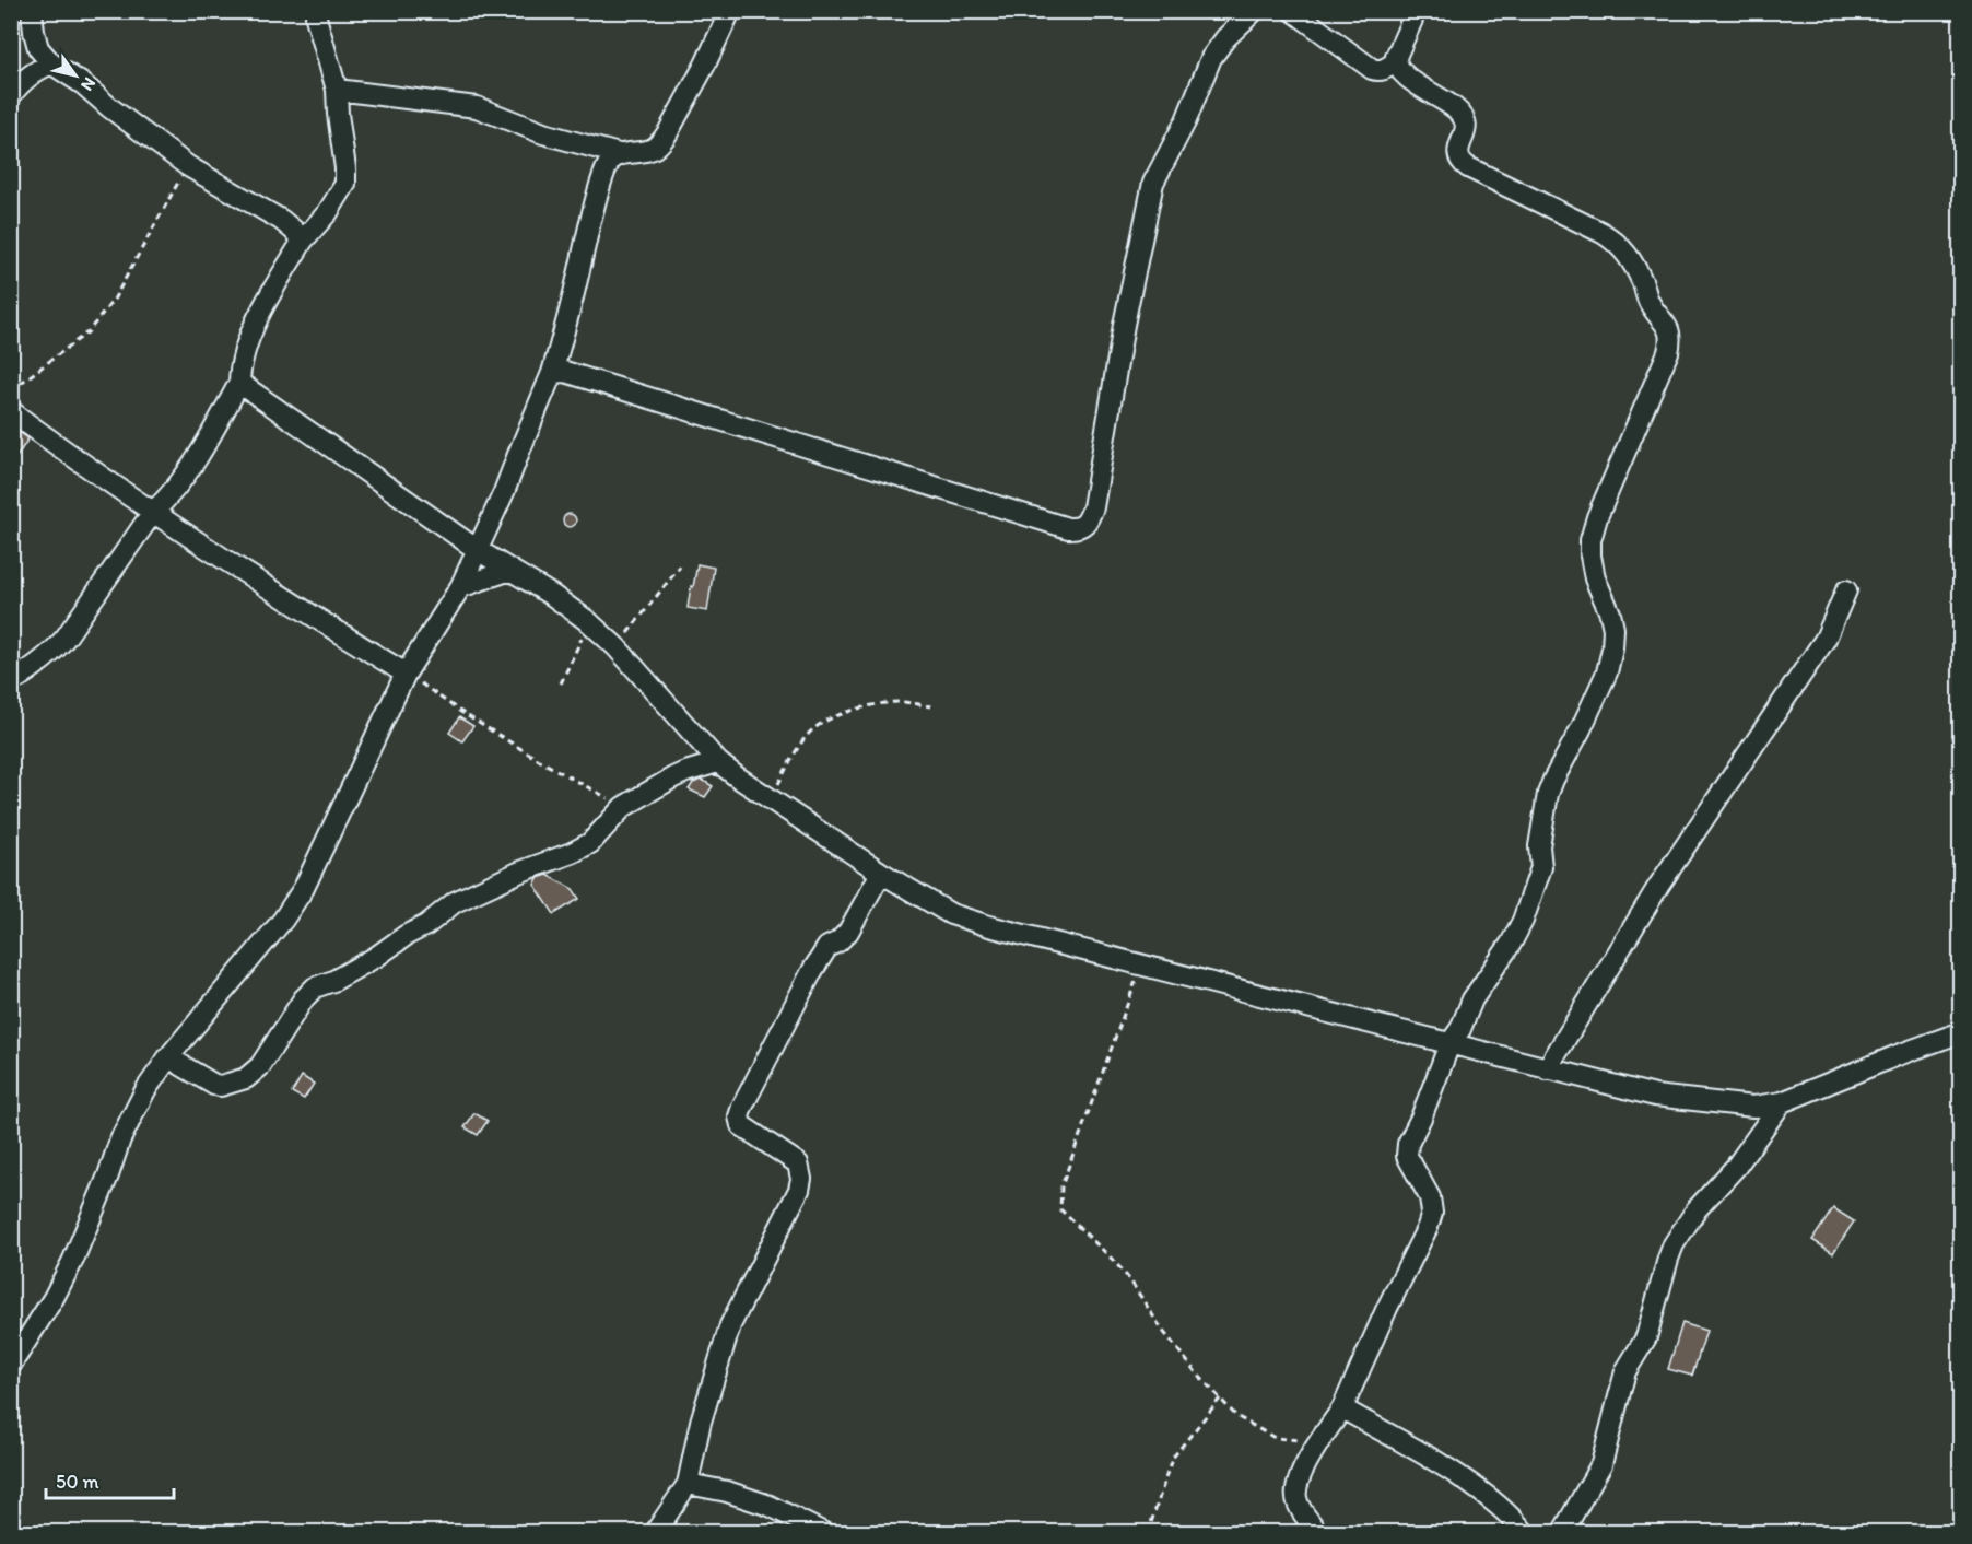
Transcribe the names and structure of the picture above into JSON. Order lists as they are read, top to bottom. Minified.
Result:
{"scale_bar":"50 m","north":"bottom right"}
